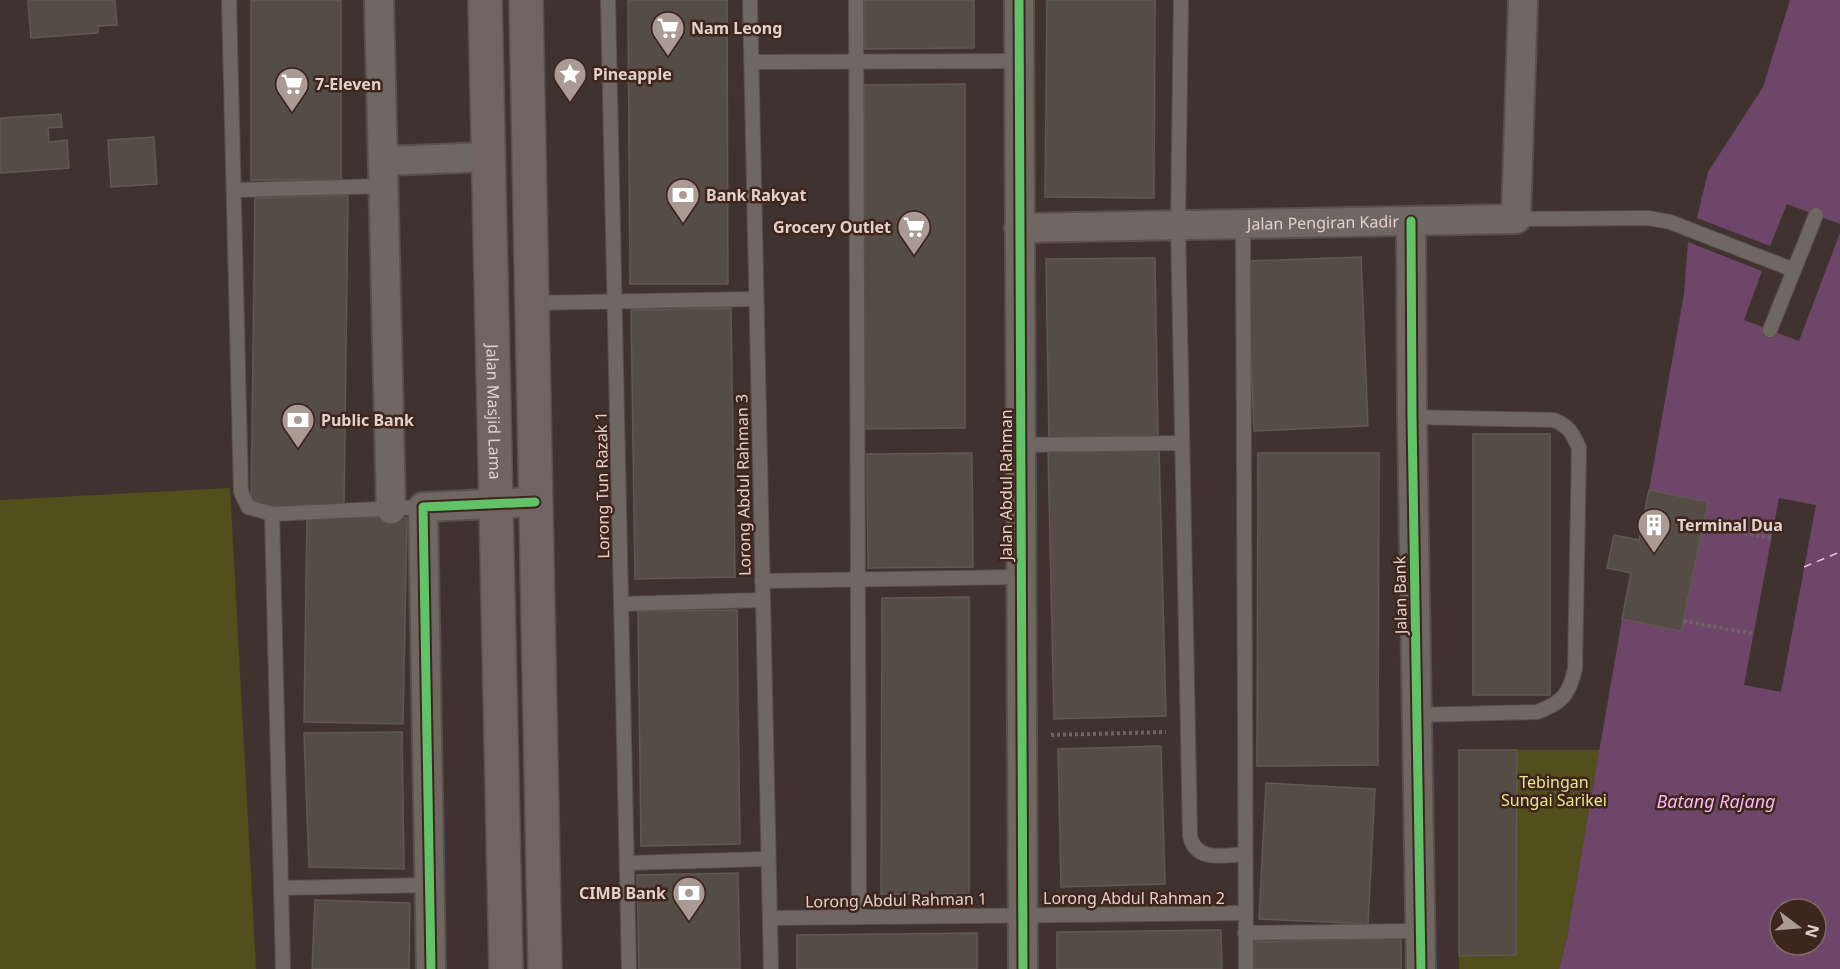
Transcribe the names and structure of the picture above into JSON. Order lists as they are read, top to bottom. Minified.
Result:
{"streets":{"main road":["Jalan Masjid Lama"],"street":["Jalan Pengiran Kadir","Jalan Abdul Rahman","Jalan Bank"],"lane":["Lorong Tun Razak 1","Lorong Abdul Rahman 3","Lorong Abdul Rahman 2","Lorong Abdul Rahman 1"]},"crossings":[["Jalan Pengiran Kadir","Jalan Abdul Rahman"],["Jalan Pengiran Kadir","Jalan Bank"],["Lorong Abdul Rahman 3","Lorong Abdul Rahman 1"],["Jalan Abdul Rahman","Lorong Abdul Rahman 2"],["Jalan Abdul Rahman","Lorong Abdul Rahman 1"],["Lorong Abdul Rahman 2","Lorong Abdul Rahman 1"]],"water":["Batang Rajang"],"parks":["Tebingan Sungai Sarikei"],"places":{"supermarket":["Nam Leong","7-Eleven","Grocery Outlet"],"place":["Pineapple"],"bank":["Bank Rakyat","Public Bank","CIMB Bank"],"building":["Terminal Dua"]},"north":"right"}
